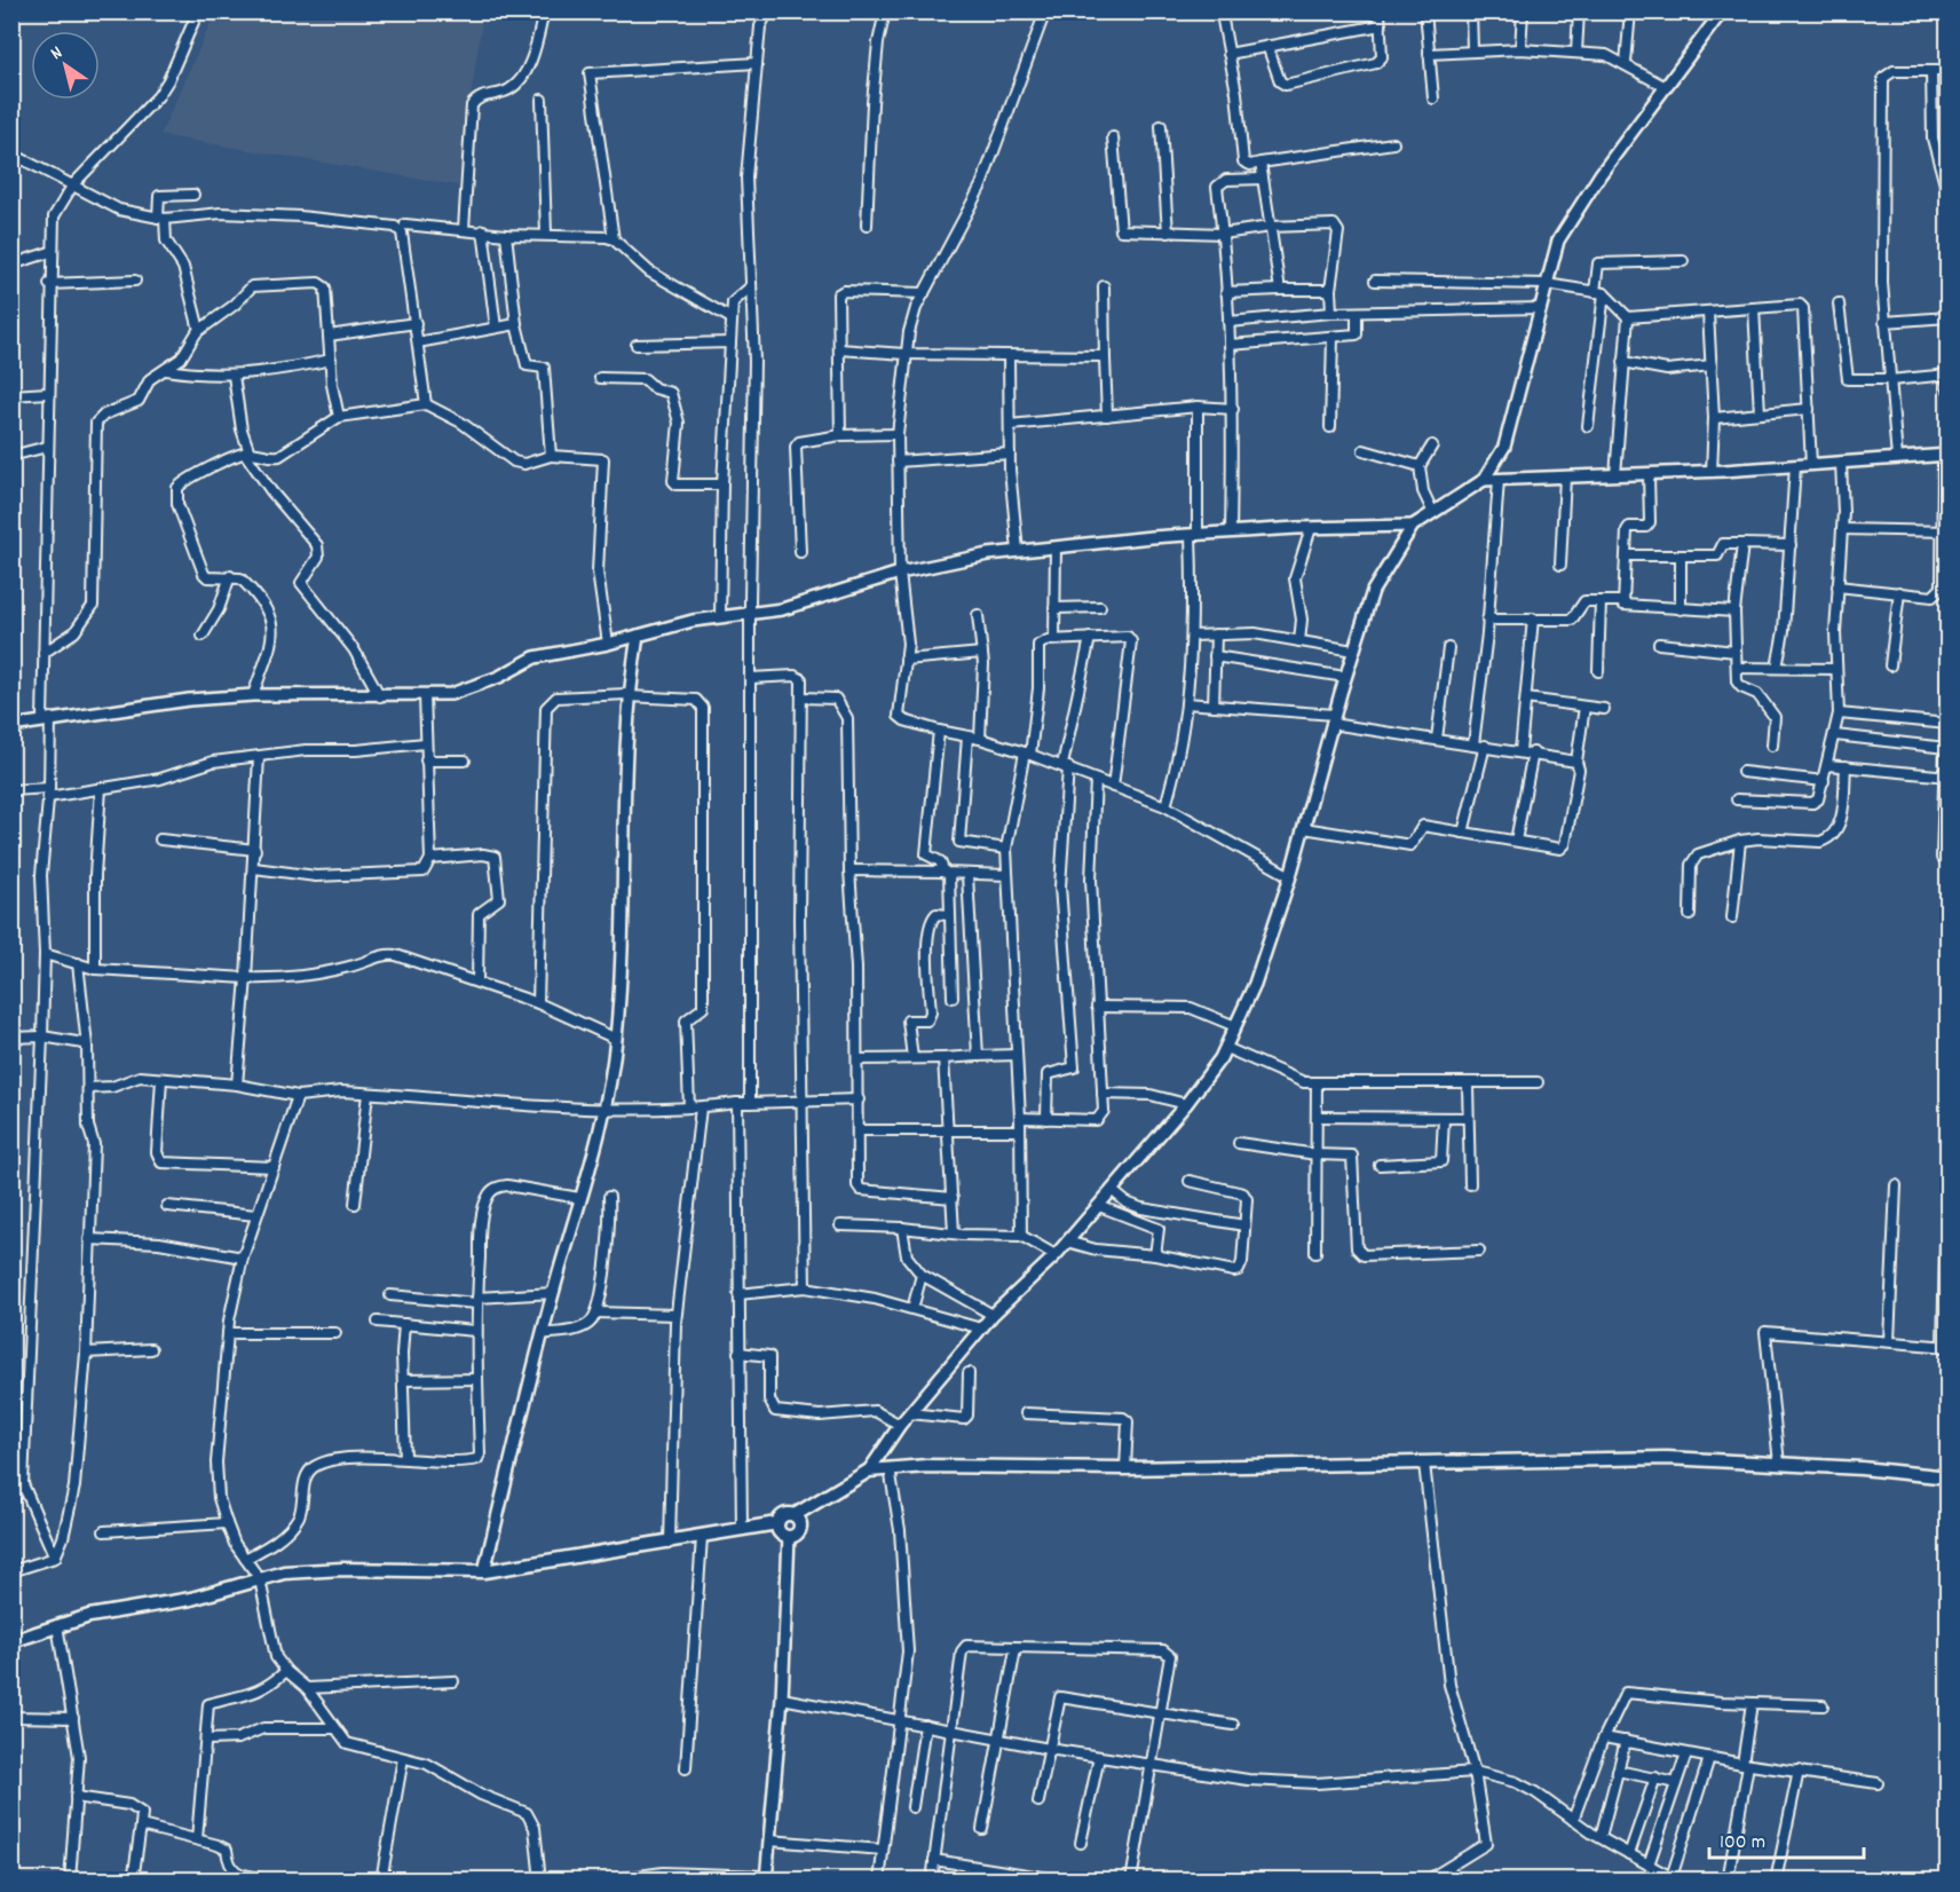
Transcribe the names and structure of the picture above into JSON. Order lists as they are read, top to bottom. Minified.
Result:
{"scale_bar":"100 m","north":"top left"}
